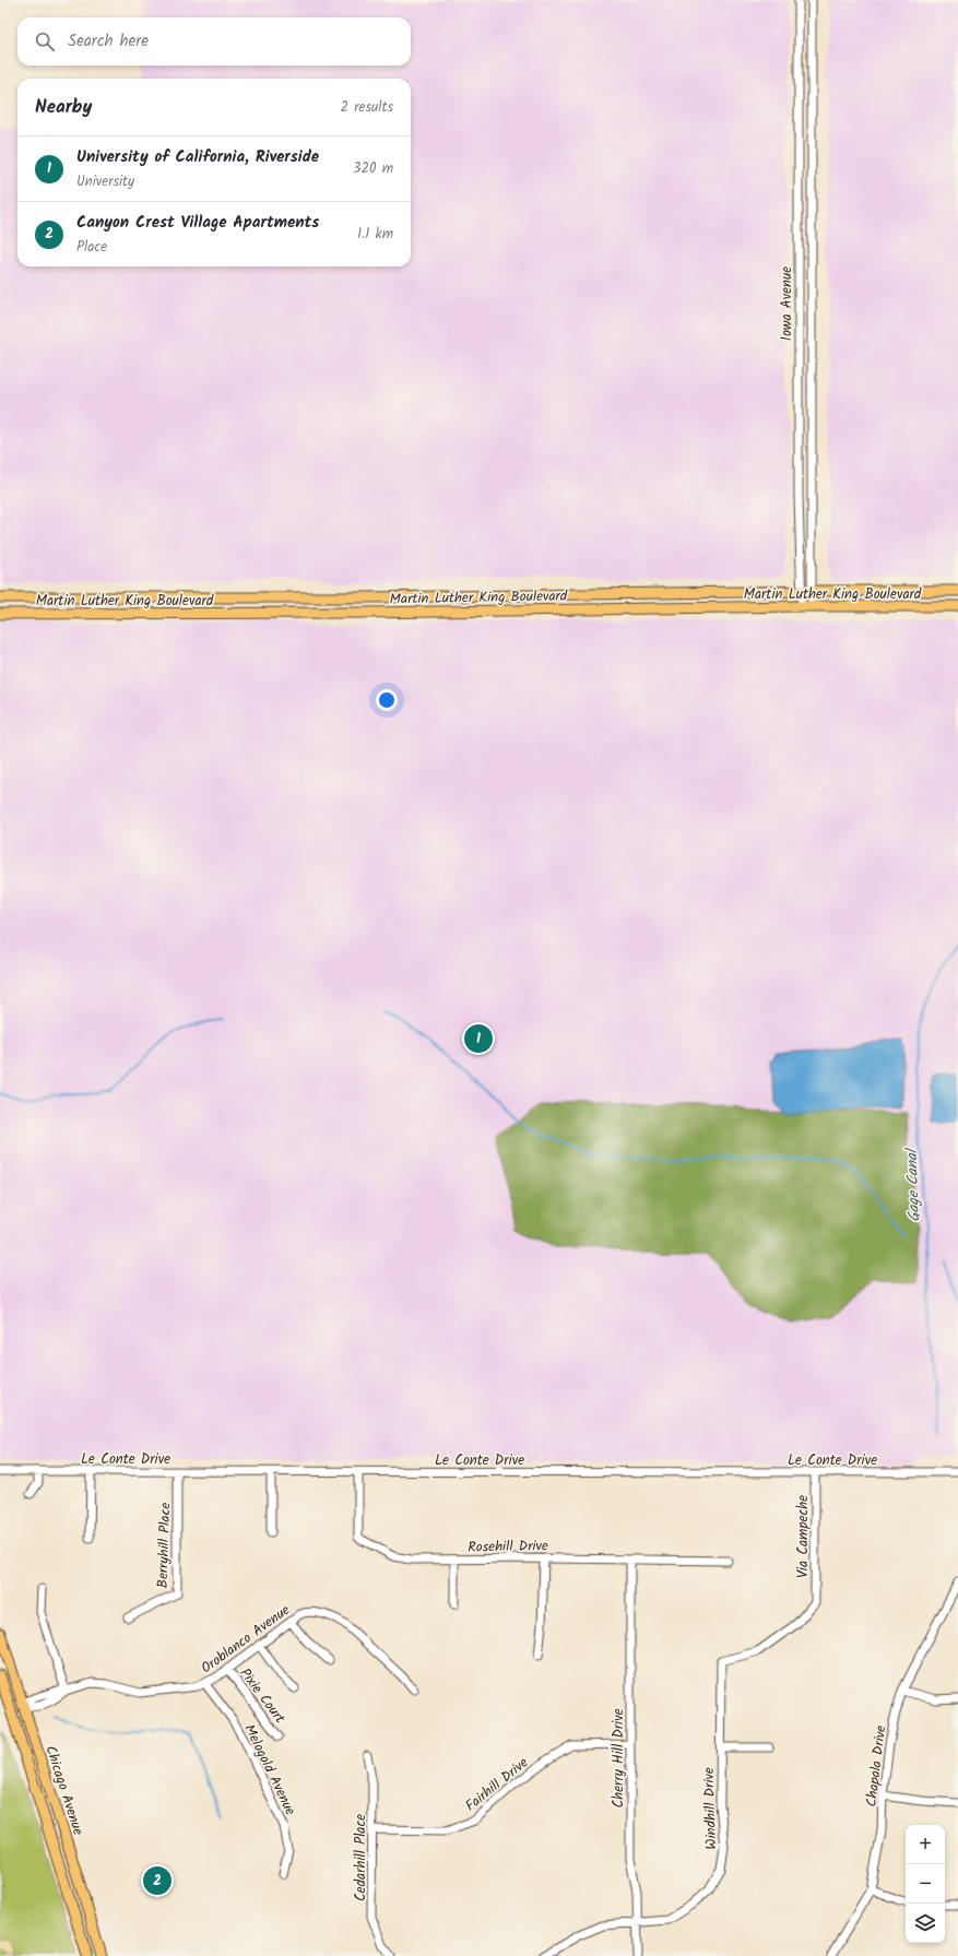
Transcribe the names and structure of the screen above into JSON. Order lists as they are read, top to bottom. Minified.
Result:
{"streets":{"main road":["Martin Luther King Boulevard","Chicago Avenue"],"street":["Iowa Avenue","Le Conte Drive","Via Campeche","Berryhill Place","Rosehill Drive","Oroblanco Avenue","Pixie Court","Cherry Hill Drive","Chapala Drive","Melogold Avenue","Fairhill Drive","Windhill Drive","Cedarhill Place"]},"crossings":[["Iowa Avenue","Martin Luther King Boulevard"],["Le Conte Drive","Via Campeche"],["Le Conte Drive","Berryhill Place"],["Le Conte Drive","Rosehill Drive"],["Via Campeche","Windhill Drive"],["Rosehill Drive","Cherry Hill Drive"],["Oroblanco Avenue","Pixie Court"],["Oroblanco Avenue","Melogold Avenue"],["Oroblanco Avenue","Chicago Avenue"],["Cherry Hill Drive","Fairhill Drive"],["Cherry Hill Drive","Windhill Drive"],["Fairhill Drive","Cedarhill Place"]],"water":["Gage Canal"],"page":{"search":"Search here","heading":["Nearby","2 results"],"list":[{"mark":"1","name":"University of California, Riverside","note":"University","value":"320 m"},{"mark":"2","name":"Canyon Crest Village Apartments","note":"Place","value":"1.1 km"}],"pins":["1","2"],"map_buttons":["+","−"]}}
